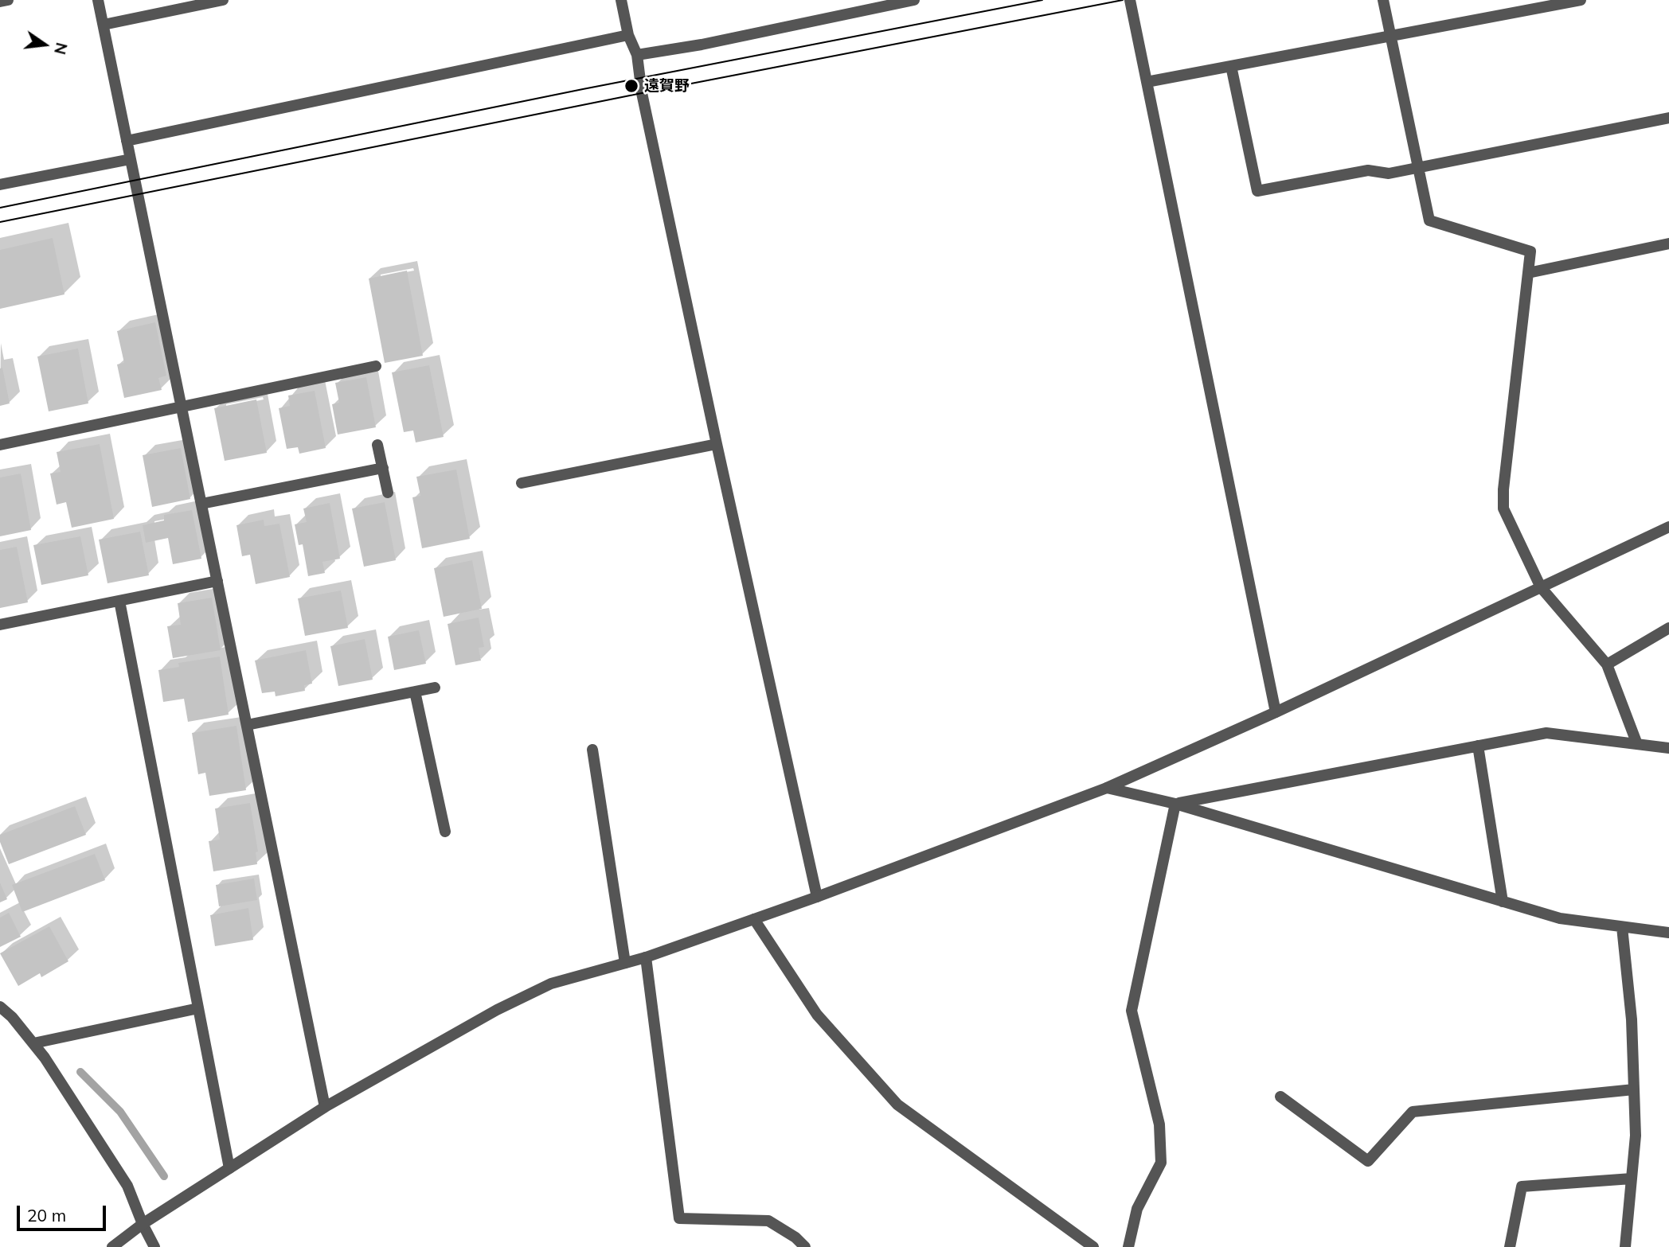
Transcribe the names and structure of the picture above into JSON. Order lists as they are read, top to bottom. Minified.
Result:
{"places":["遠賀野"],"scale_bar":"20 m","north":"right"}
